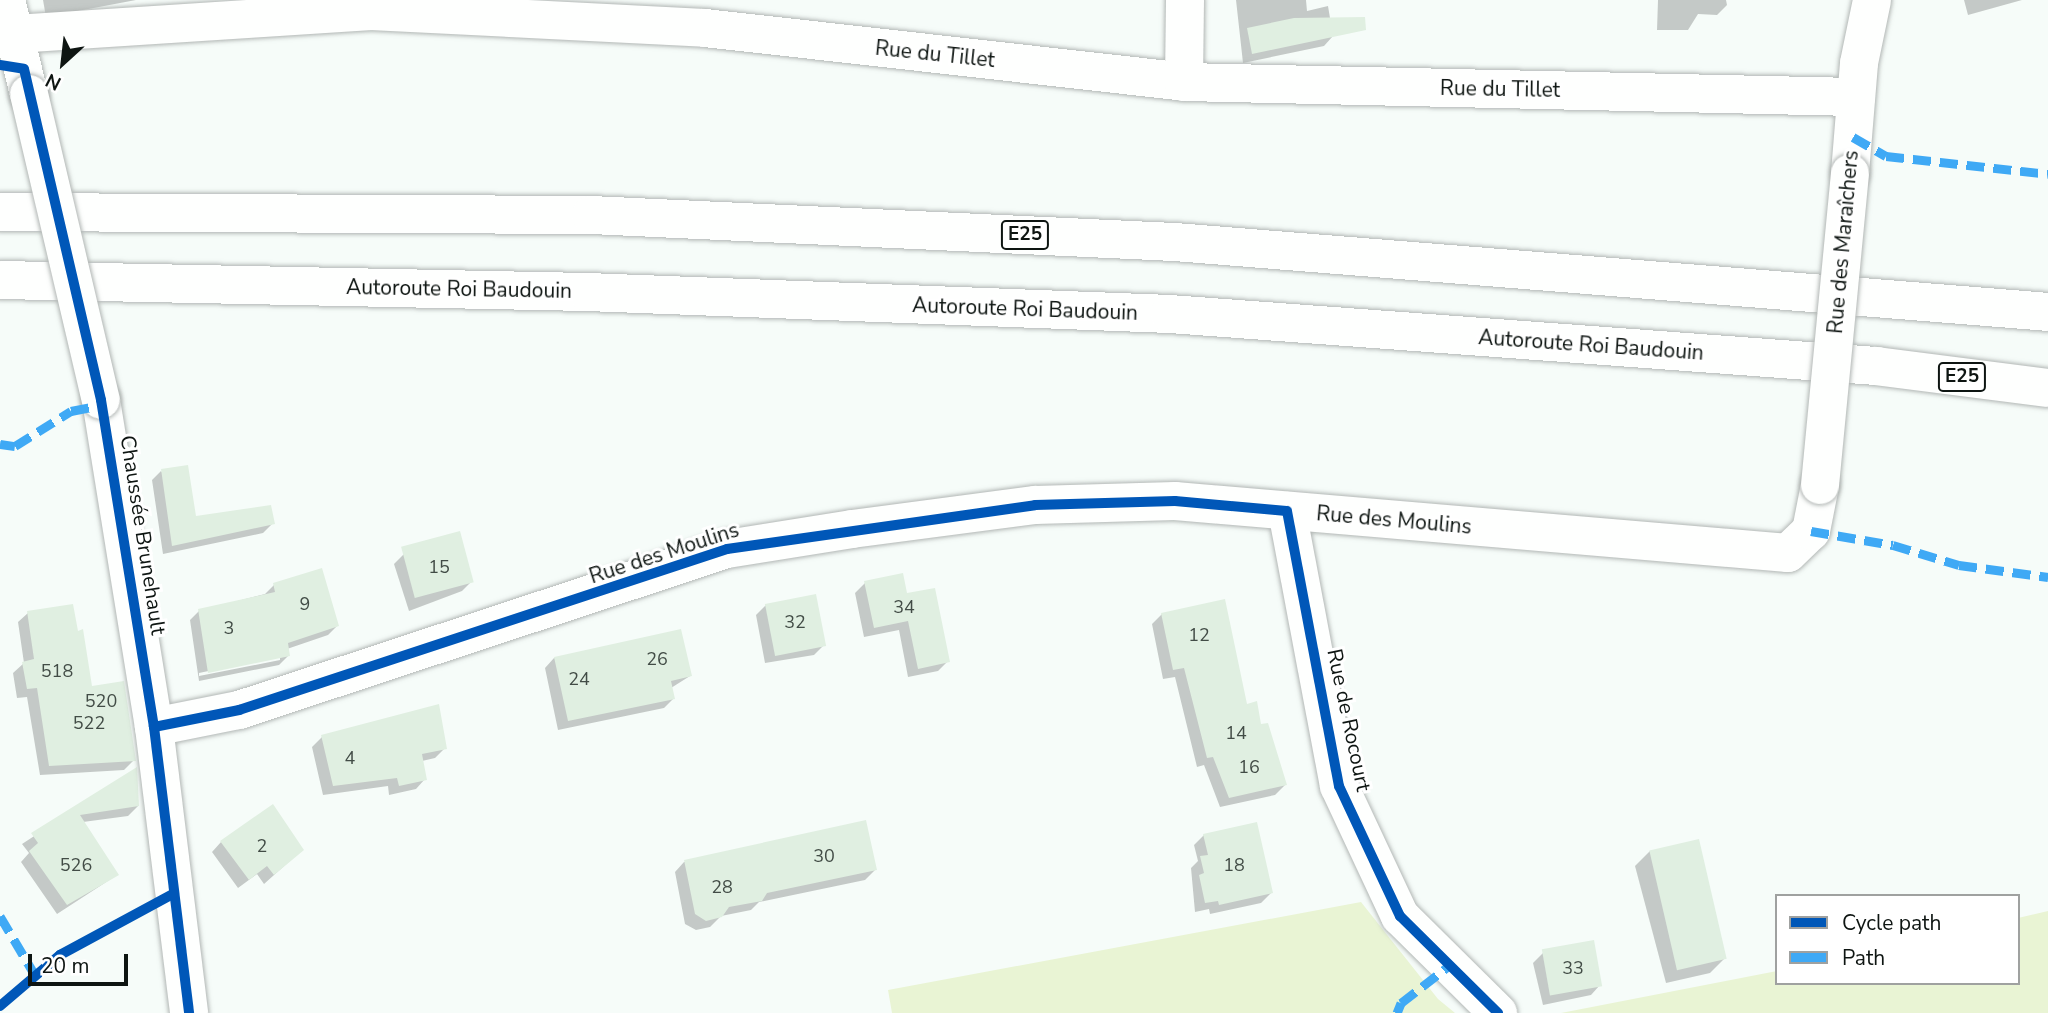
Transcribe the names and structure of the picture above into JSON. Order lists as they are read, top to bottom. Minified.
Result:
{"streets":{"main road":["Rue du Tillet","E25","Rue des Maraîchers","Autoroute Roi Baudouin","Rue des Moulins","Chaussée Brunehault","Rue de Rocourt"]},"crossings":[["Rue du Tillet","Rue des Maraîchers"],["Rue du Tillet","Chaussée Brunehault"],["Rue des Maraîchers","Rue des Moulins"],["Rue des Moulins","Chaussée Brunehault"],["Rue des Moulins","Rue de Rocourt"]],"house_numbers":["15","9","34","32","3","12","26","518","24","520","522","14","4","16","2","30","526","18","28","33"],"legend":["Cycle path","Path"],"scale_bar":"20 m","north":"bottom left"}
